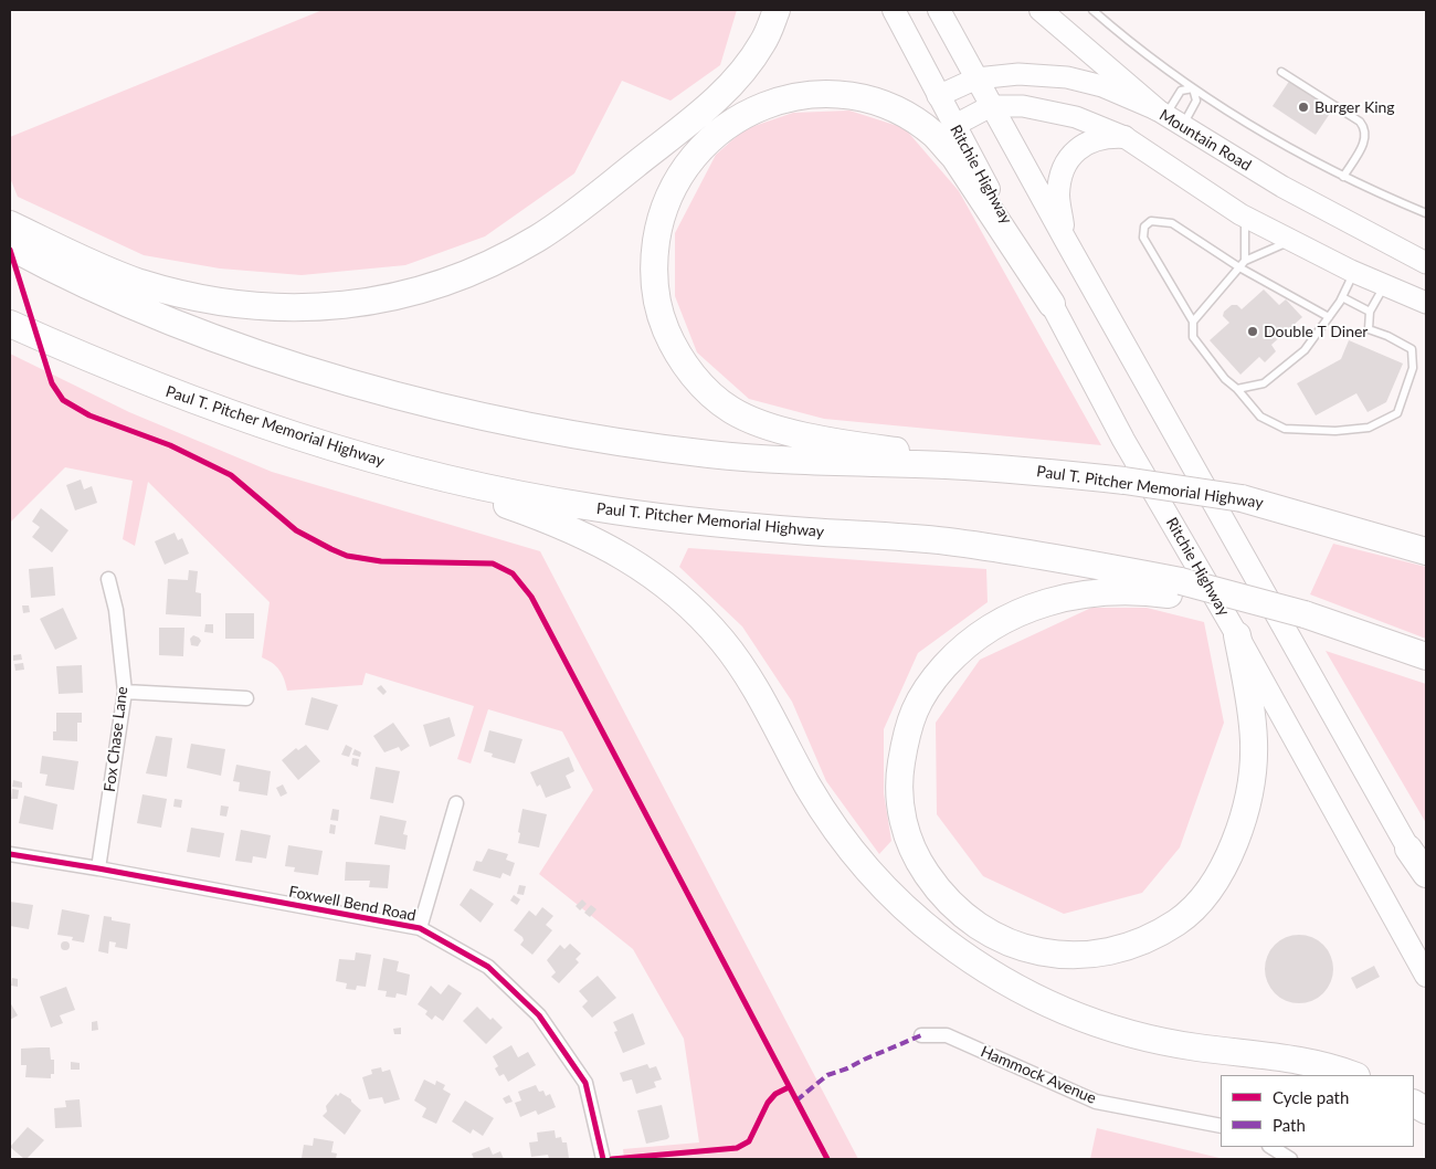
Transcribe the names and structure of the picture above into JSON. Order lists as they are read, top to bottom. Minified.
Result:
{"streets":{"highway":["Paul T. Pitcher Memorial Highway"],"main road":["Mountain Road","Ritchie Highway"],"street":["Fox Chase Lane","Foxwell Bend Road","Hammock Avenue"]},"crossings":[["Mountain Road","Ritchie Highway"],["Fox Chase Lane","Foxwell Bend Road"]],"places":["Burger King","Double T Diner"],"legend":["Cycle path","Path"]}
